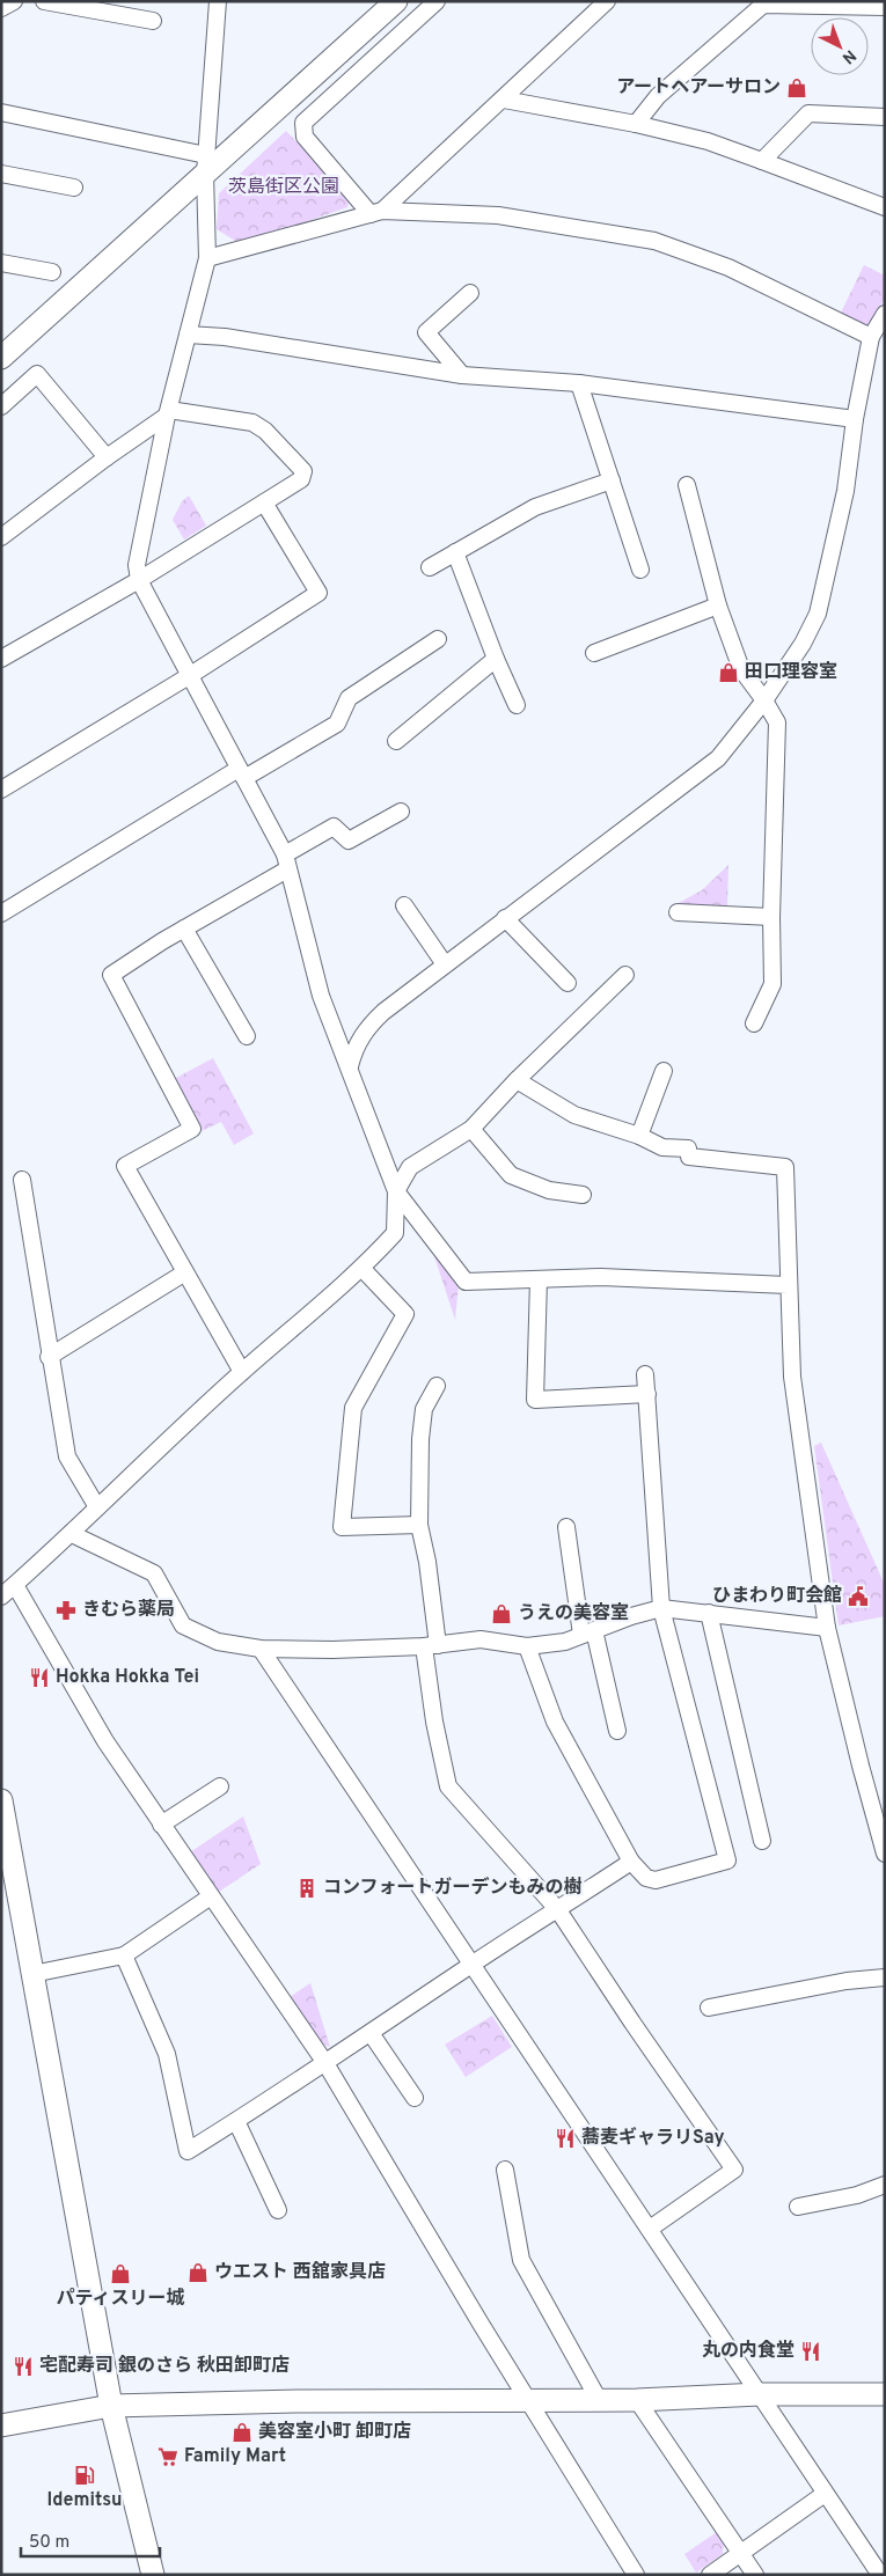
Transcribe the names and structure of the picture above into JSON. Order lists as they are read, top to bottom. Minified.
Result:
{"parks":["茨島街区公園"],"places":{"shop":["アートヘアーサロン","田口理容室","うえの美容室","ウエスト 西舘家具店","パティスリー城","美容室小町 卸町店"],"public building":["ひまわり町会館"],"pharmacy":["きむら薬局"],"restaurant":["Hokka Hokka Tei","蕎麦ギャラリSay","丸の内食堂","宅配寿司 銀のさら 秋田卸町店"],"building":["コンフォートガーデンもみの樹"],"supermarket":["Family Mart"],"fuel station":["Idemitsu"]},"scale_bar":"50 m","north":"bottom right"}
